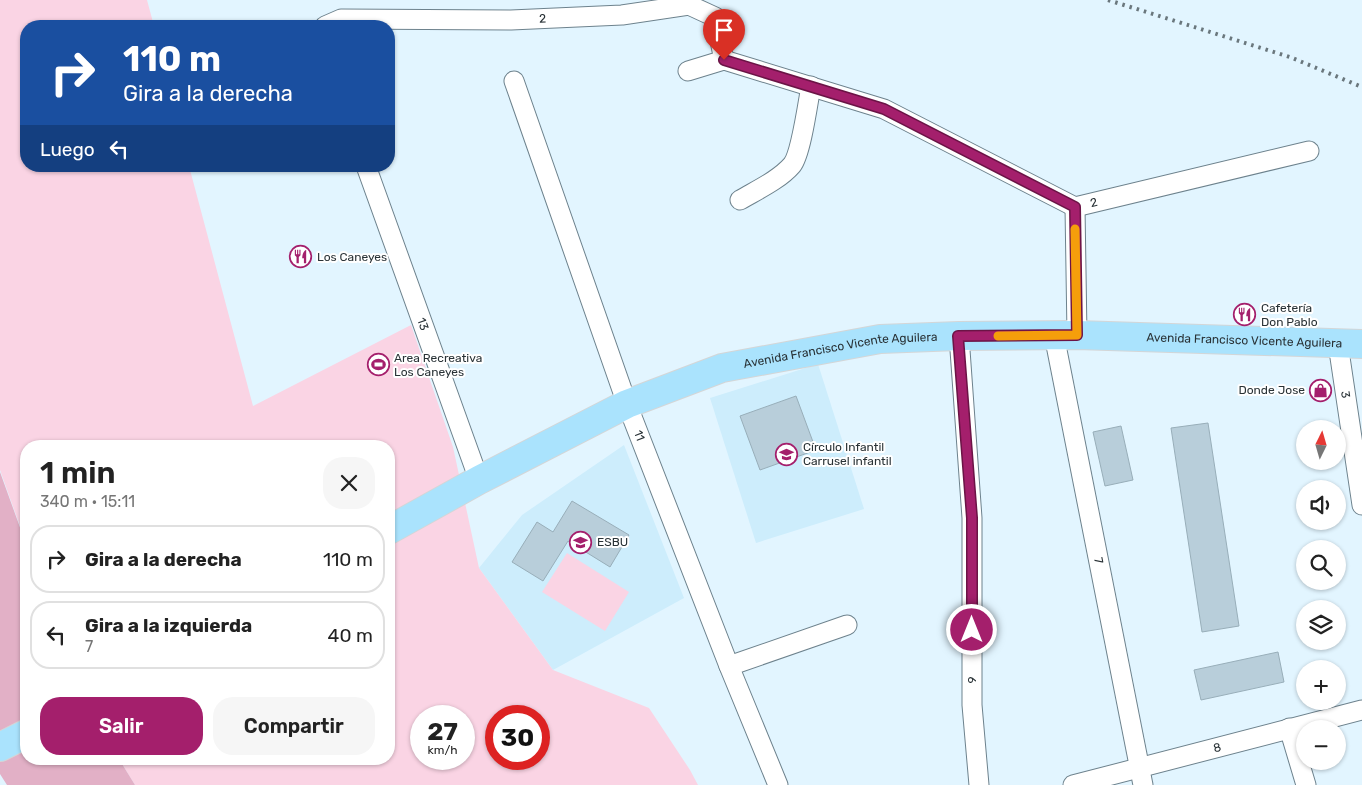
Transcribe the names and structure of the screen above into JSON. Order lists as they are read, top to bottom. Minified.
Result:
{"streets":{"main road":["Avenida Francisco Vicente Aguilera"],"street":["2","13","3","11","7","9","8"]},"crossings":[["2","7"],["13","Avenida Francisco Vicente Aguilera"],["Avenida Francisco Vicente Aguilera","3"],["Avenida Francisco Vicente Aguilera","11"],["Avenida Francisco Vicente Aguilera","7"],["Avenida Francisco Vicente Aguilera","9"],["7","8"]],"places":{"restaurant":["Los Caneyes","Cafetería Don Pablo"],"sports":["Area Recreativa Los Caneyes"],"shop":["Donde Jose"],"school or university":["Círculo Infantil Carrusel infantil","ESBU"]},"north":"top","page":{"turn":["110 m","Gira a la derecha"],"then":"Luego","map_buttons":["+","−"],"heading":["1 min","340 m · 15:11"],"list":[{"name":"Gira a la derecha","value":"110 m"},{"name":"Gira a la izquierda","note":"7","value":"40 m"}],"buttons":["Salir","Compartir"],"speed":"27 km/h","limit":"30"}}
